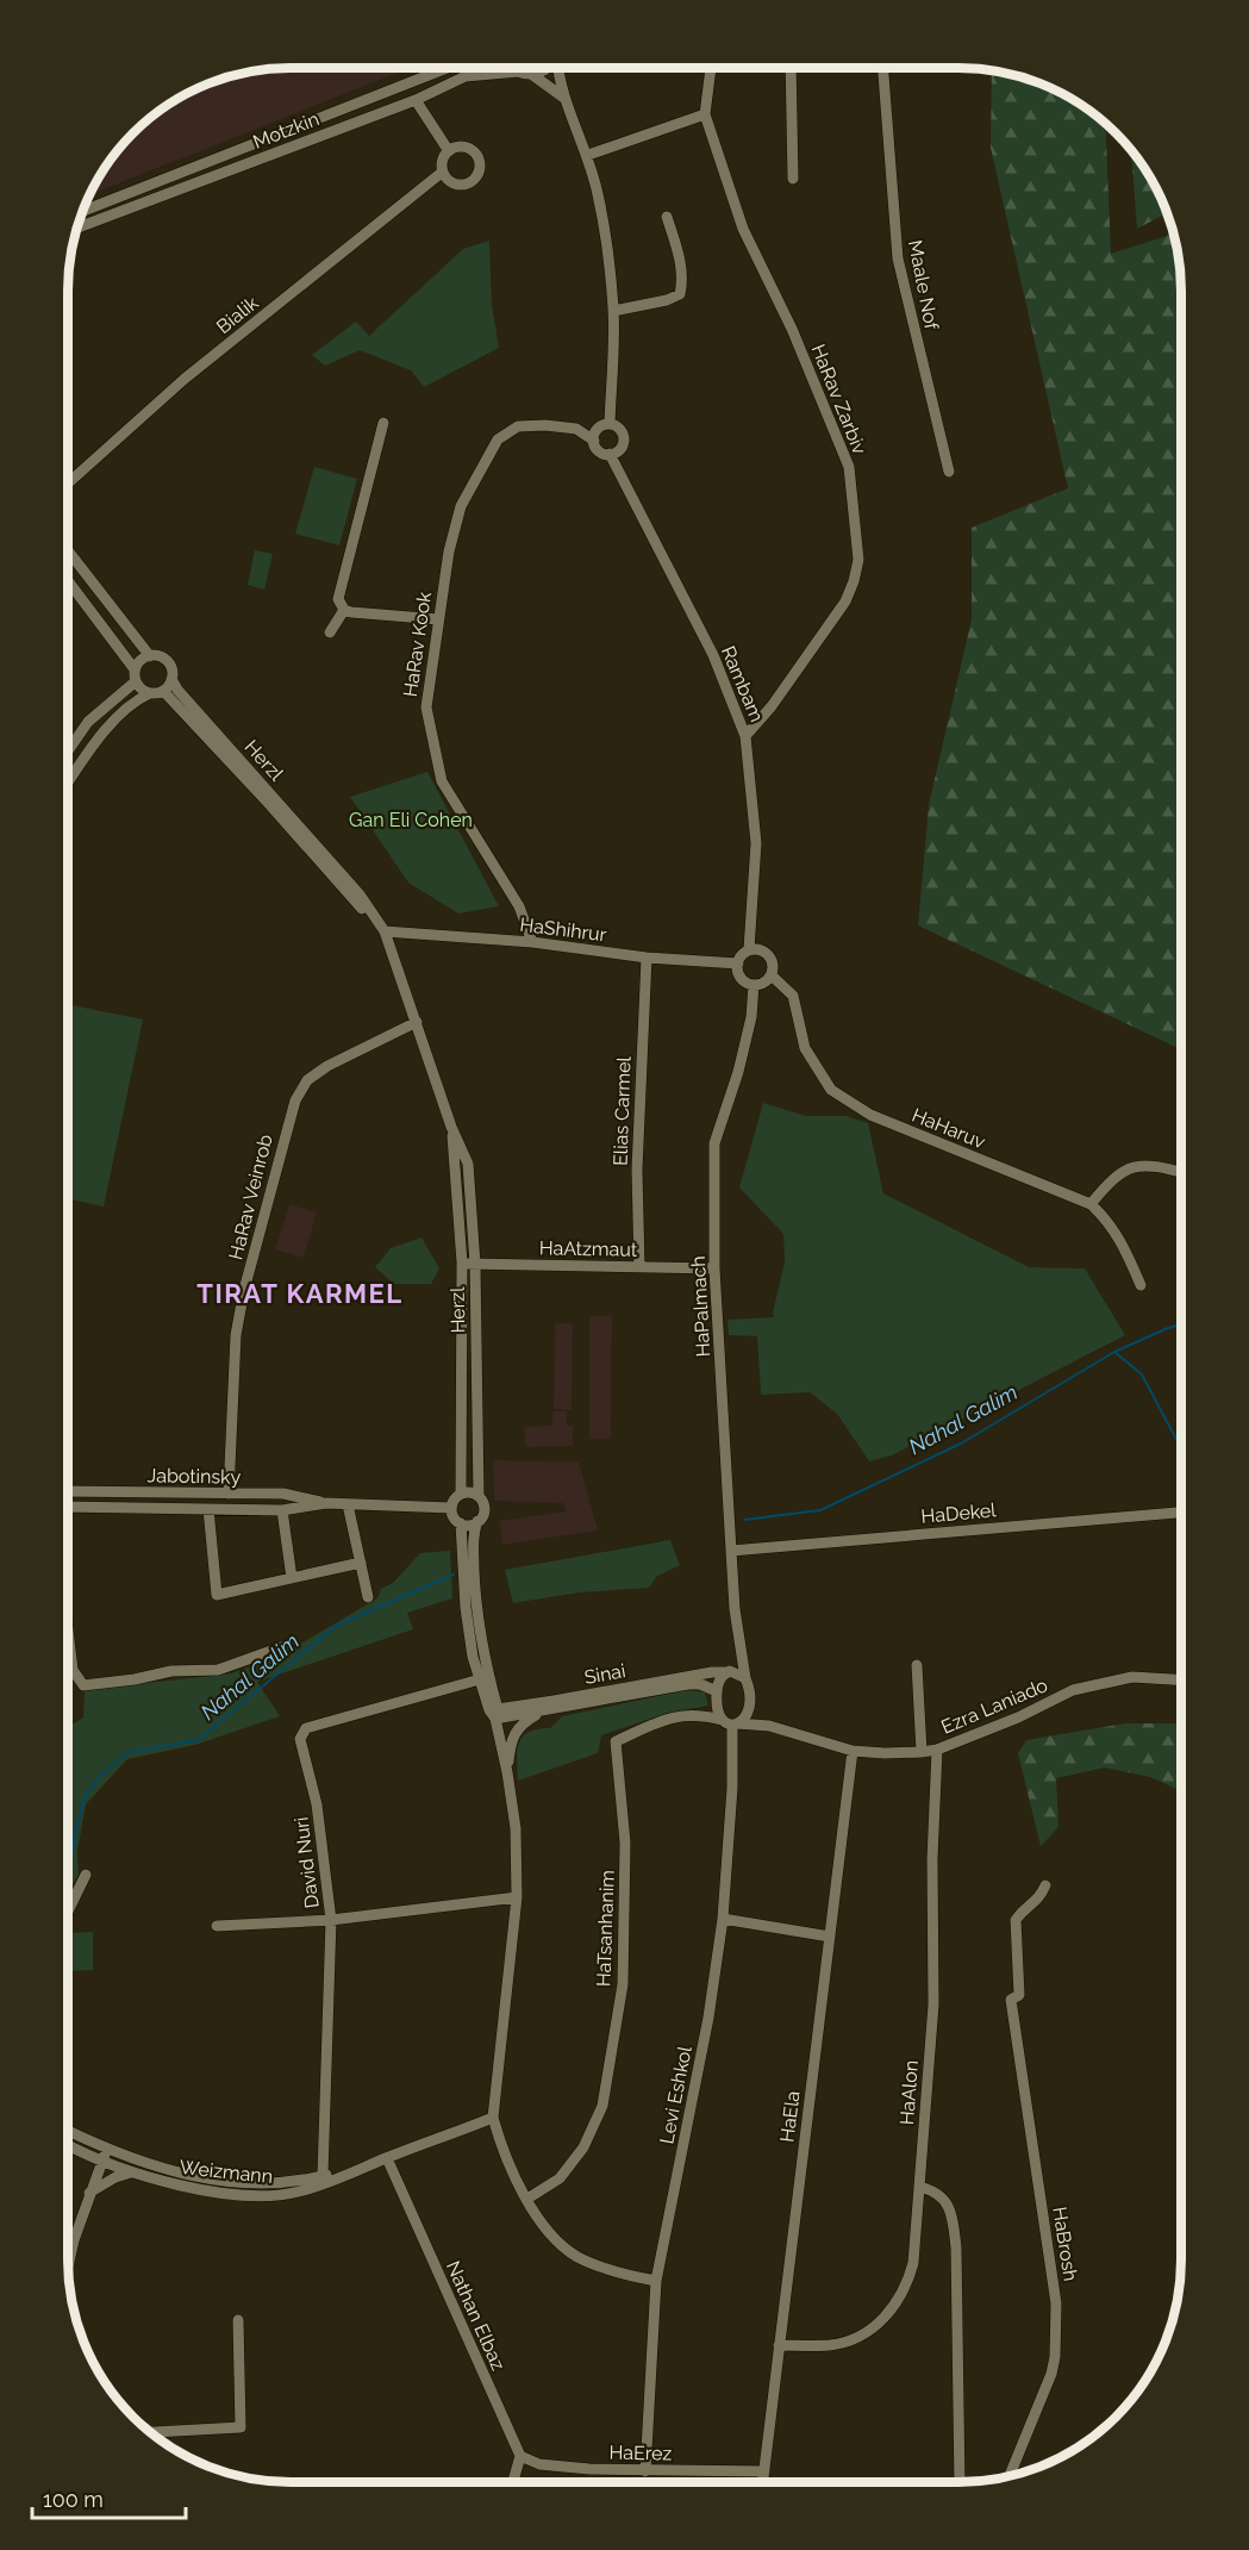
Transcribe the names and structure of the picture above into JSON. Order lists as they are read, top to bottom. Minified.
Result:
{"streets":{"street":["Motzkin","Maale Nof","Bialik","HaRav Zarbiv","HaRav Kook","Rambam","Herzl","HaShihrur","Elias Carmel","HaHaruv","HaRav Veinrob","HaAtzmaut","HaPalmach","Jabotinsky","HaDekel","Sinai","Ezra Laniado","David Nuri","HaTsanhanim","HaAlon","Levi Eshkol","HaEla","Weizmann","HaBrosh","Nathan Elbaz","HaErez"]},"crossings":[["HaRav Zarbiv","Rambam"],["HaRav Kook","Rambam"],["HaRav Kook","HaShihrur"],["Rambam","HaShihrur"],["Rambam","HaHaruv"],["Rambam","HaPalmach"],["Herzl","HaShihrur"],["Herzl","HaRav Veinrob"],["Herzl","HaAtzmaut"],["Herzl","Jabotinsky"],["HaShihrur","Elias Carmel"],["HaShihrur","HaHaruv"],["HaShihrur","HaPalmach"],["Elias Carmel","HaAtzmaut"],["HaHaruv","HaPalmach"],["HaRav Veinrob","Jabotinsky"],["HaAtzmaut","HaPalmach"],["HaPalmach","HaDekel"],["HaPalmach","Sinai"],["HaPalmach","Ezra Laniado"],["HaPalmach","HaTsanhanim"],["HaPalmach","Levi Eshkol"],["Sinai","Ezra Laniado"],["Sinai","HaTsanhanim"],["Sinai","Levi Eshkol"],["Ezra Laniado","HaTsanhanim"],["Ezra Laniado","HaAlon"],["Ezra Laniado","Levi Eshkol"],["Ezra Laniado","HaEla"],["David Nuri","Weizmann"],["HaTsanhanim","Levi Eshkol"],["HaAlon","HaEla"],["Levi Eshkol","HaErez"],["HaEla","HaErez"],["Weizmann","Nathan Elbaz"],["Nathan Elbaz","HaErez"]],"districts":["TIRAT KARMEL"],"water":["Nahal Galim"],"parks":["Gan Eli Cohen"],"scale_bar":"100 m"}
